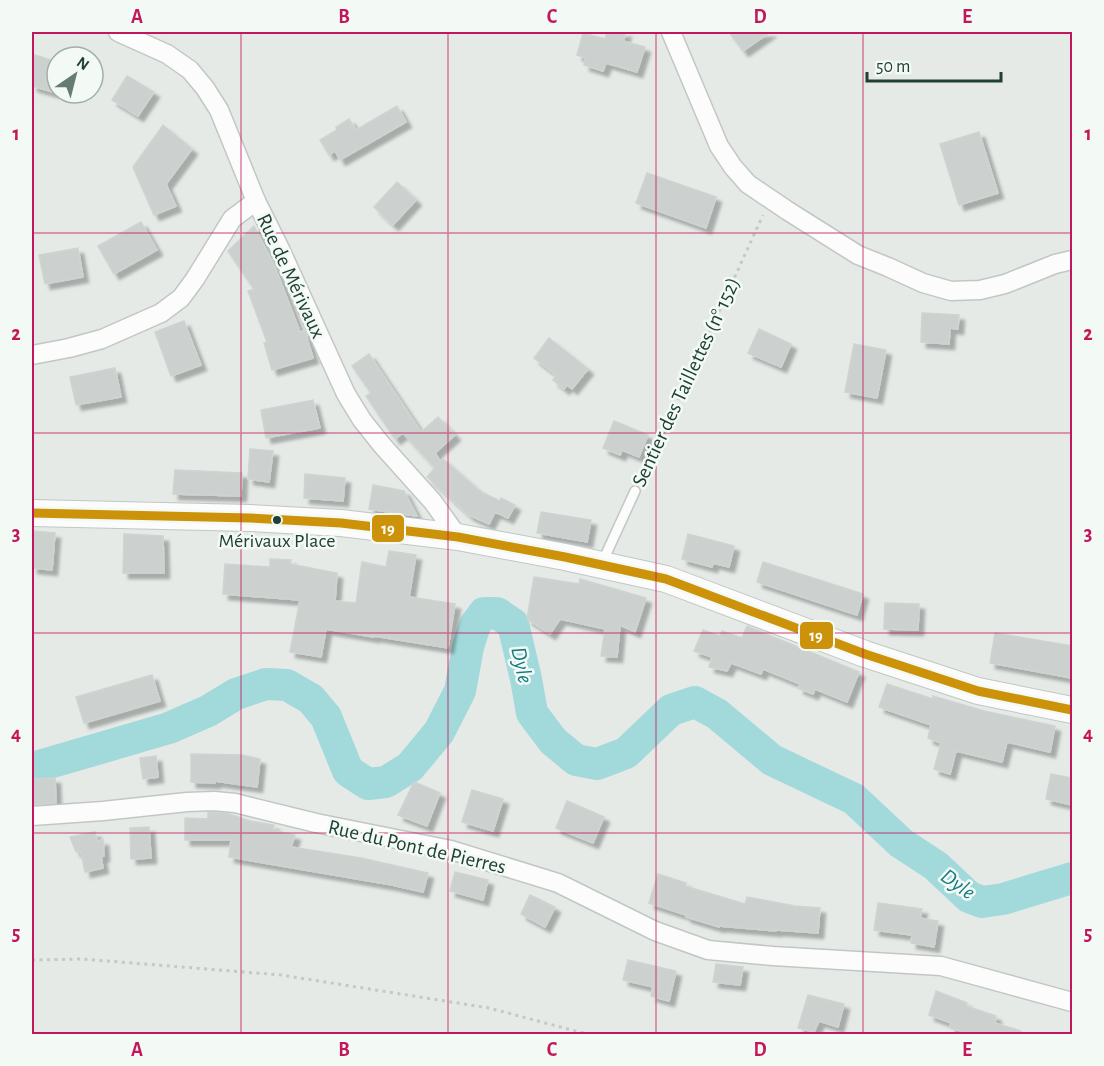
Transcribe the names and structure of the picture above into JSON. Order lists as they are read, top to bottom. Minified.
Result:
{"streets":{"street":["Rue de Mérivaux","Rue du Pont de Pierres"],"lane":["Sentier des Taillettes (n° 152)"]},"water":["Dyle"],"places":["Mérivaux Place"],"lines":["transit line 19"],"scale_bar":"50 m","north":"top right","grid":{"columns":["A","B","C","D","E"],"rows":["1","2","3","4","5"]}}
